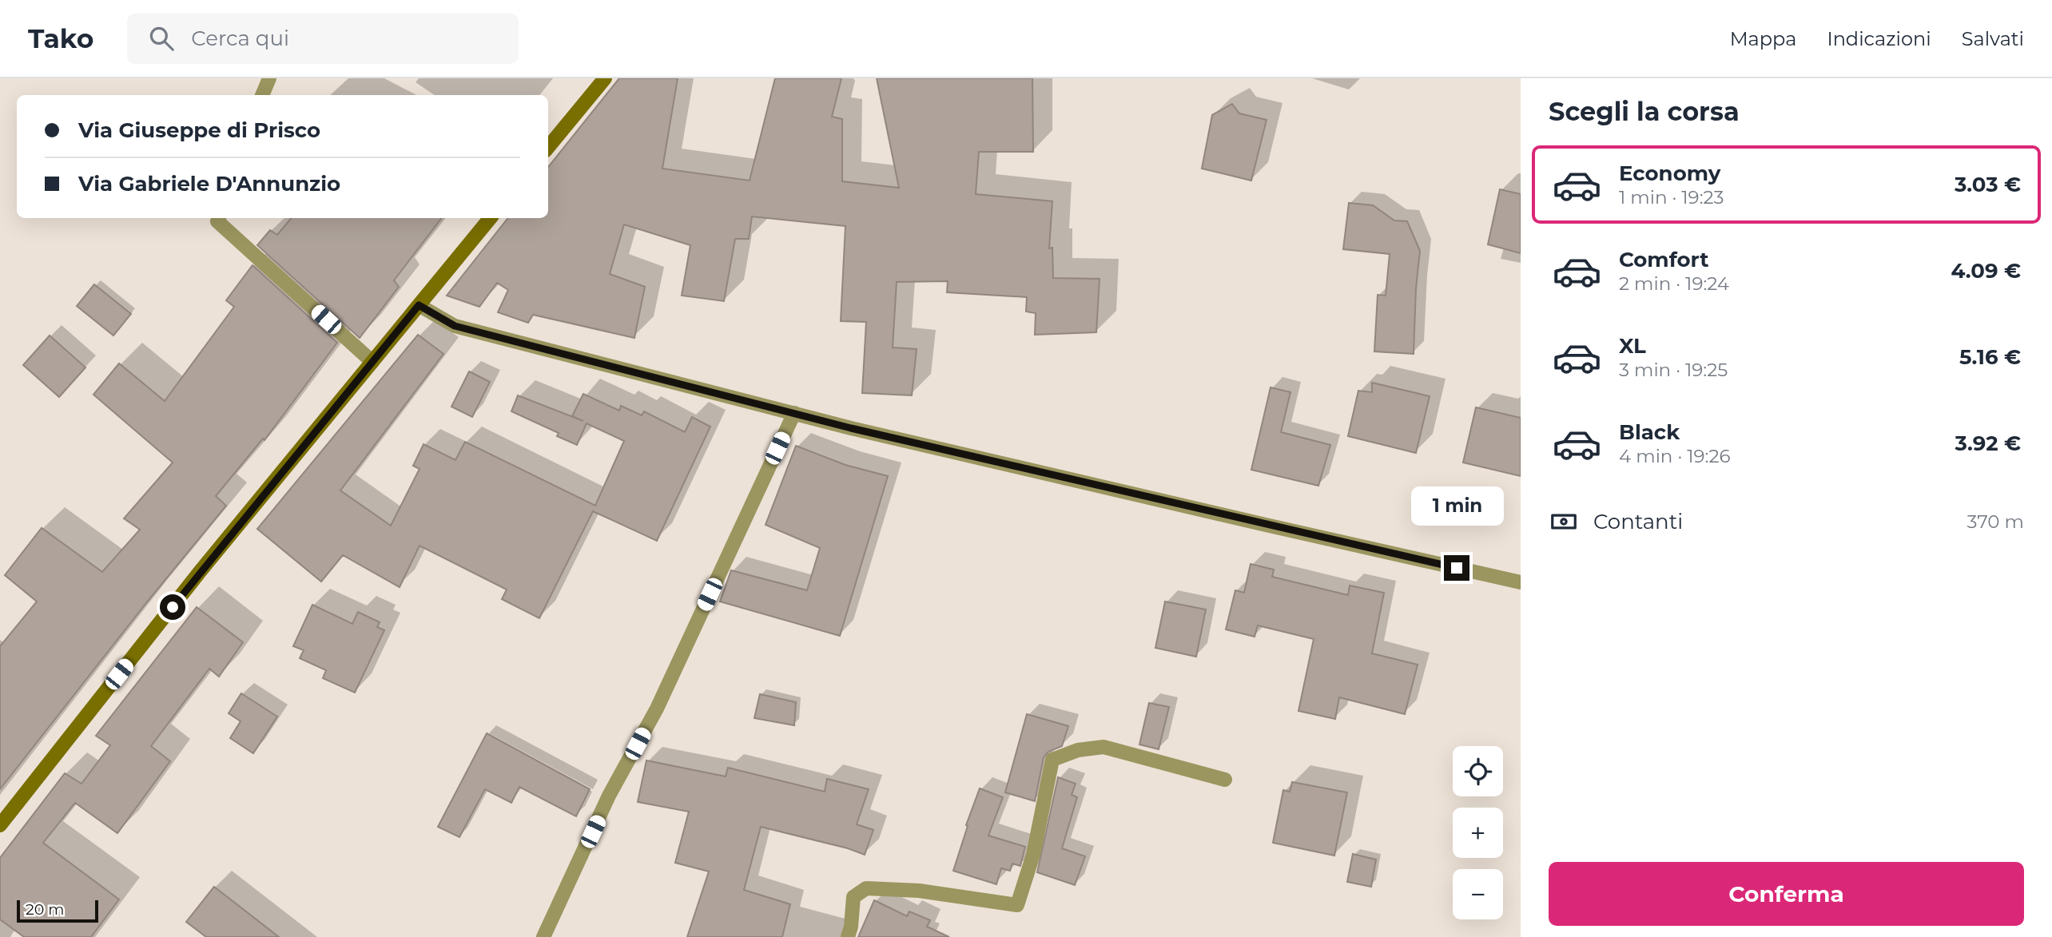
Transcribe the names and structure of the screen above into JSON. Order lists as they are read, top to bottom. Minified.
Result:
{"scale_bar":"20 m","page":{"header":"Tako","search":"Cerca qui","nav":["Mappa","Indicazioni","Salvati"],"heading":"Scegli la corsa","banner":["Via Giuseppe di Prisco","Via Gabriele D'Annunzio"],"list":[{"name":"Economy","note":"1 min · 19:23","value":"3.03 €"},{"name":"Comfort","note":"2 min · 19:24","value":"4.09 €"},{"name":"XL","note":"3 min · 19:25","value":"5.16 €"},{"name":"Black","note":"4 min · 19:26","value":"3.92 €"}],"bubble":"1 min","pay":["Contanti","370 m"],"map_buttons":["+","−"],"buttons":"Conferma","scale":"20 m"}}
